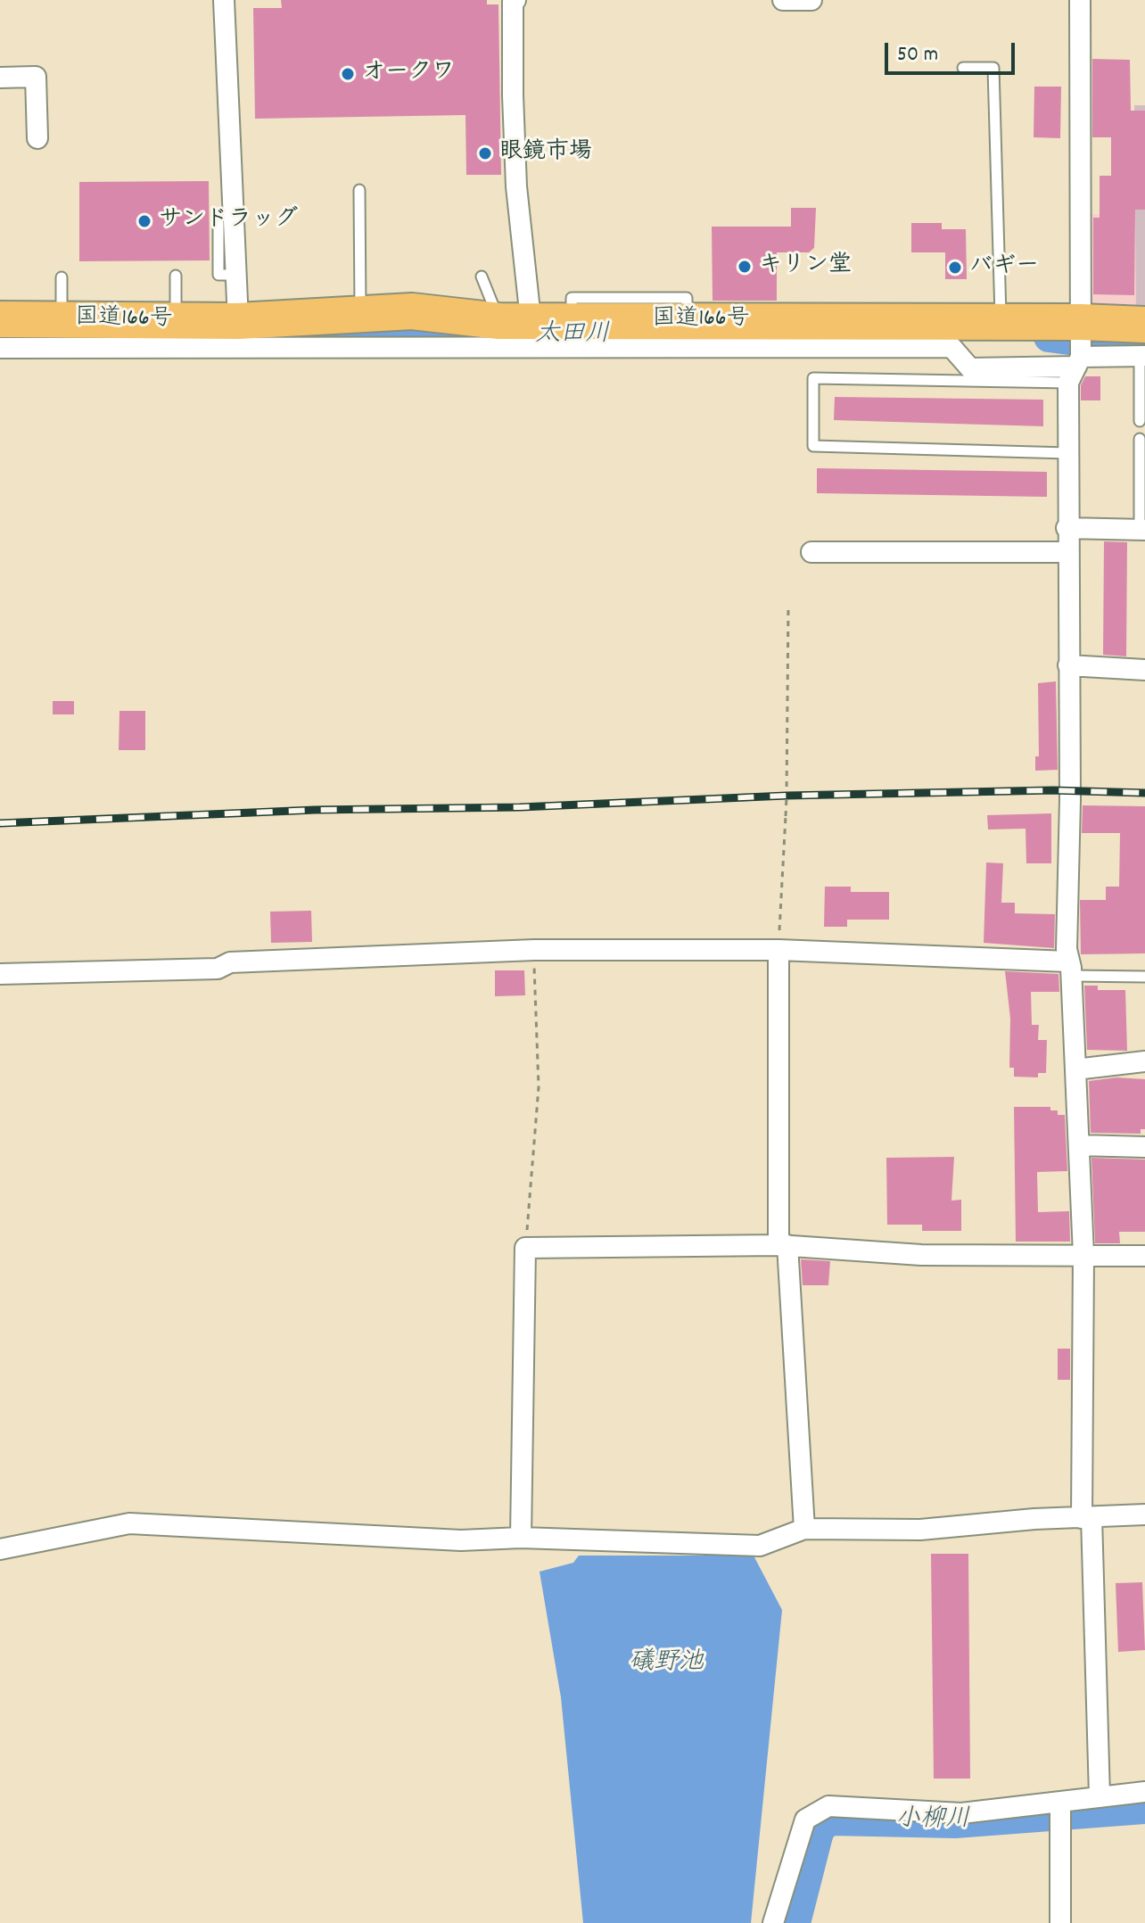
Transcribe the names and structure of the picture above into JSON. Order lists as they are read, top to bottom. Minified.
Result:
{"streets":{"highway":["国道166号"]},"water":["太田川","礒野池","小柳川"],"places":["オークワ","眼鏡市場","サンドラッグ","キリン堂","バギー"],"scale_bar":"50 m"}
